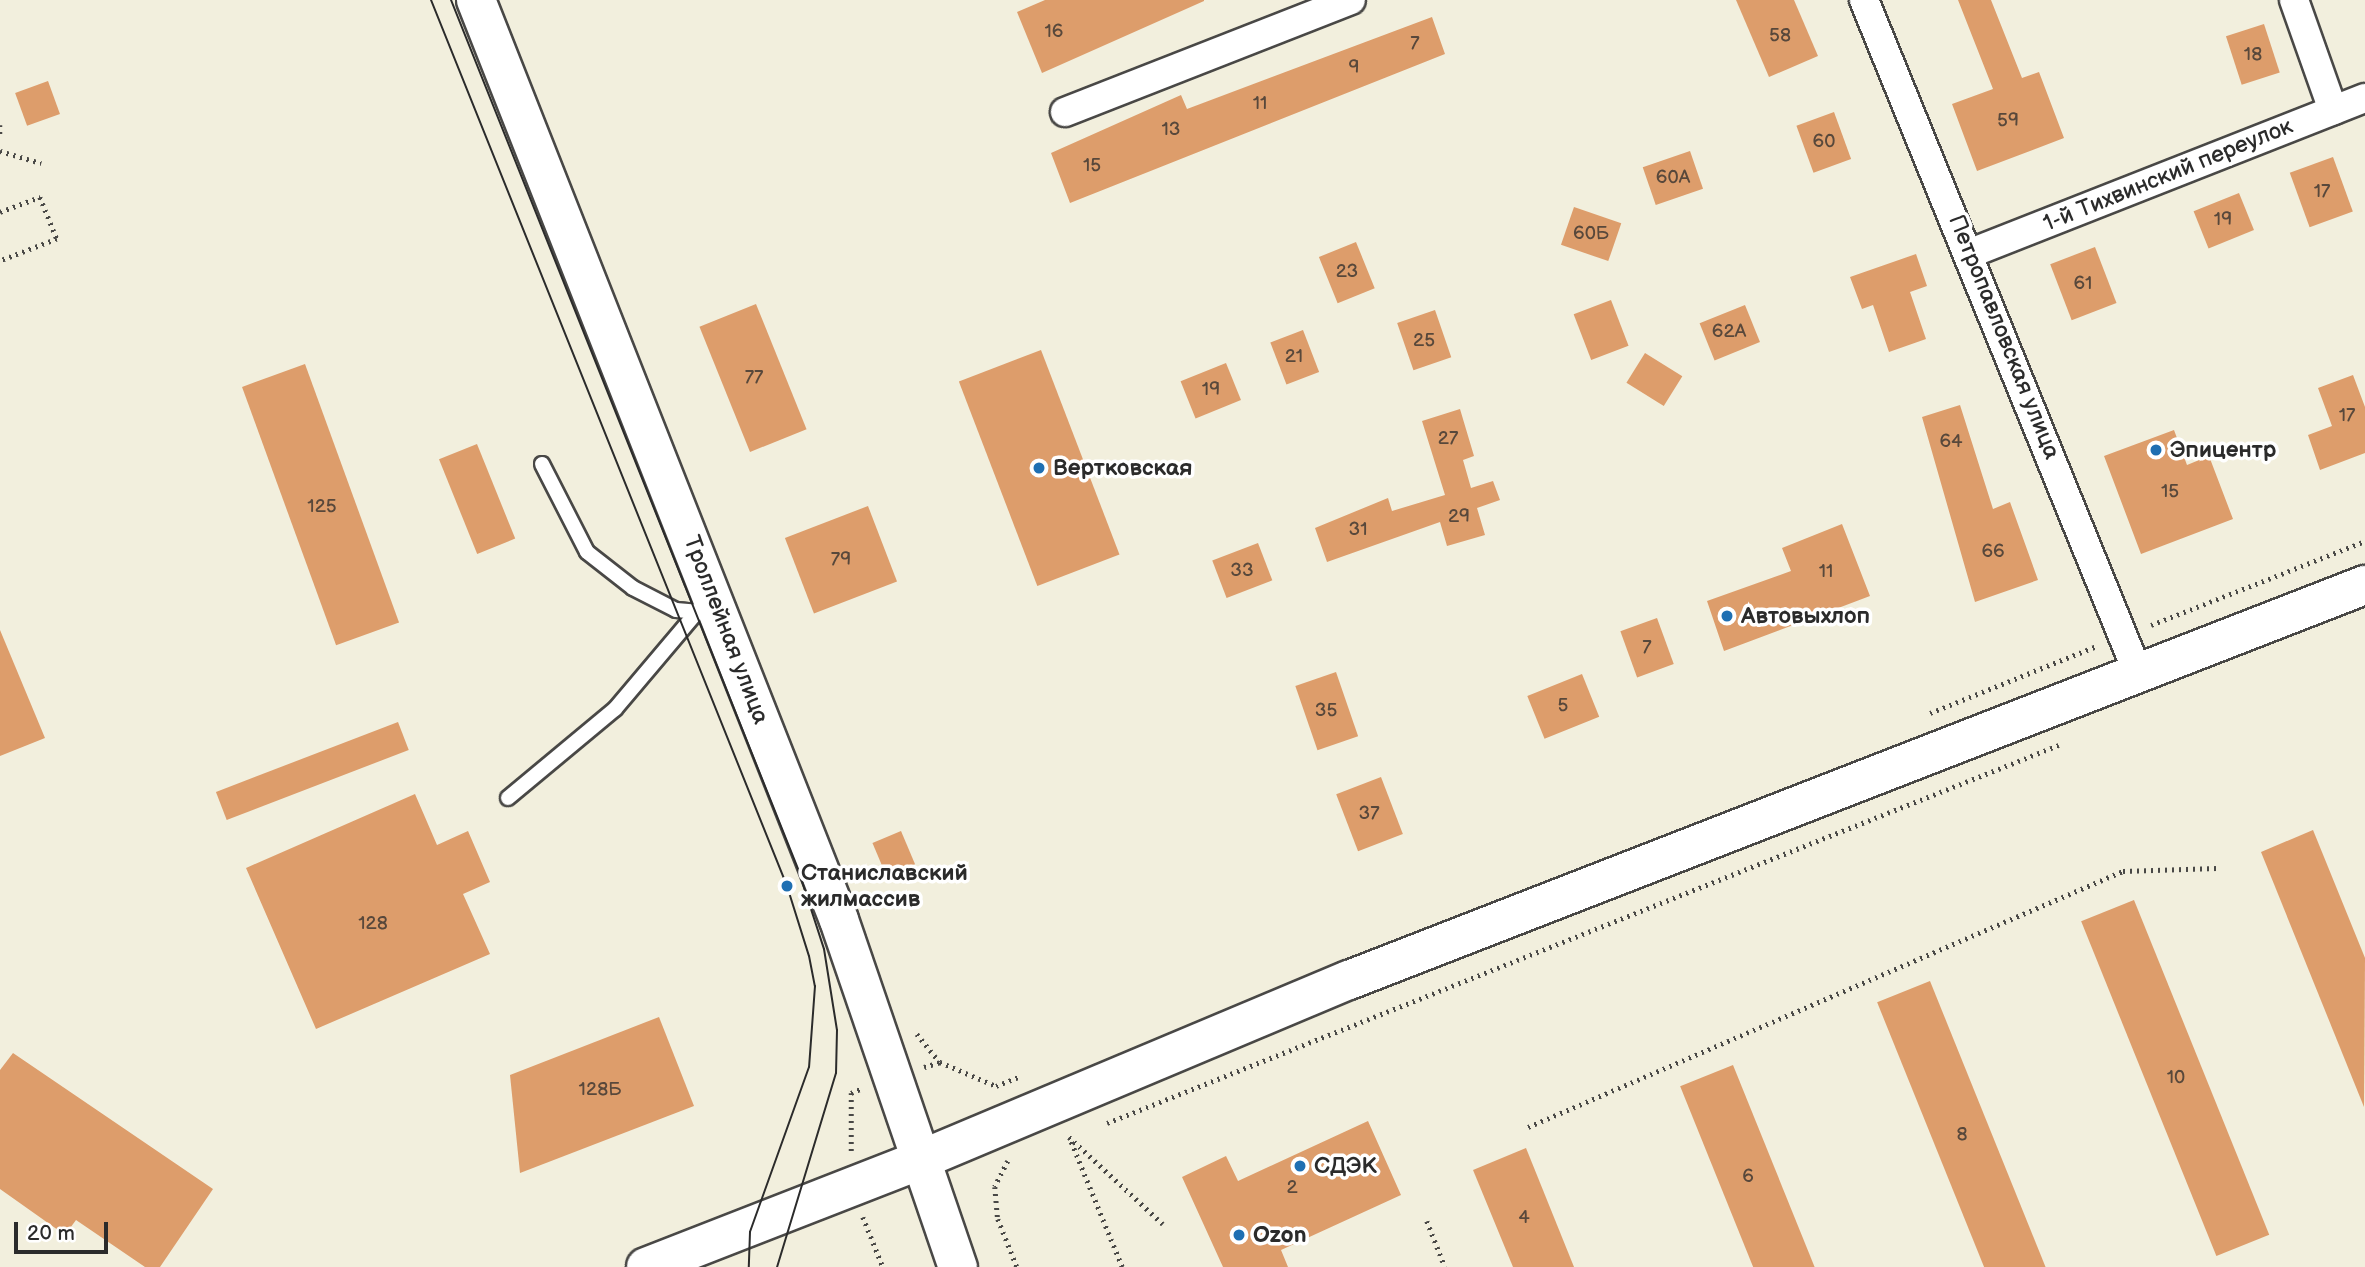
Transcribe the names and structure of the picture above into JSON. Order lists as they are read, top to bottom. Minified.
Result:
{"streets":{"main road":["Троллейная улица"],"street":["1-й Тихвинский переулок","Петропавловская улица"]},"crossings":[["1-й Тихвинский переулок","Петропавловская улица"]],"places":["Эпицентр","Вертковская","Автовыхлоп","Станиславский жилмассив","СДЭК","Ozon"],"house_numbers":["16","58","7","18","9","11","59","13","60","15","60А","17","19","60Б","23","61","62А","25","21","77","19","17","27","64","15","125","29","31","66","79","33","11","7","5","35","37","128","10","128Б","8","6","2","4"],"scale_bar":"20 m"}
